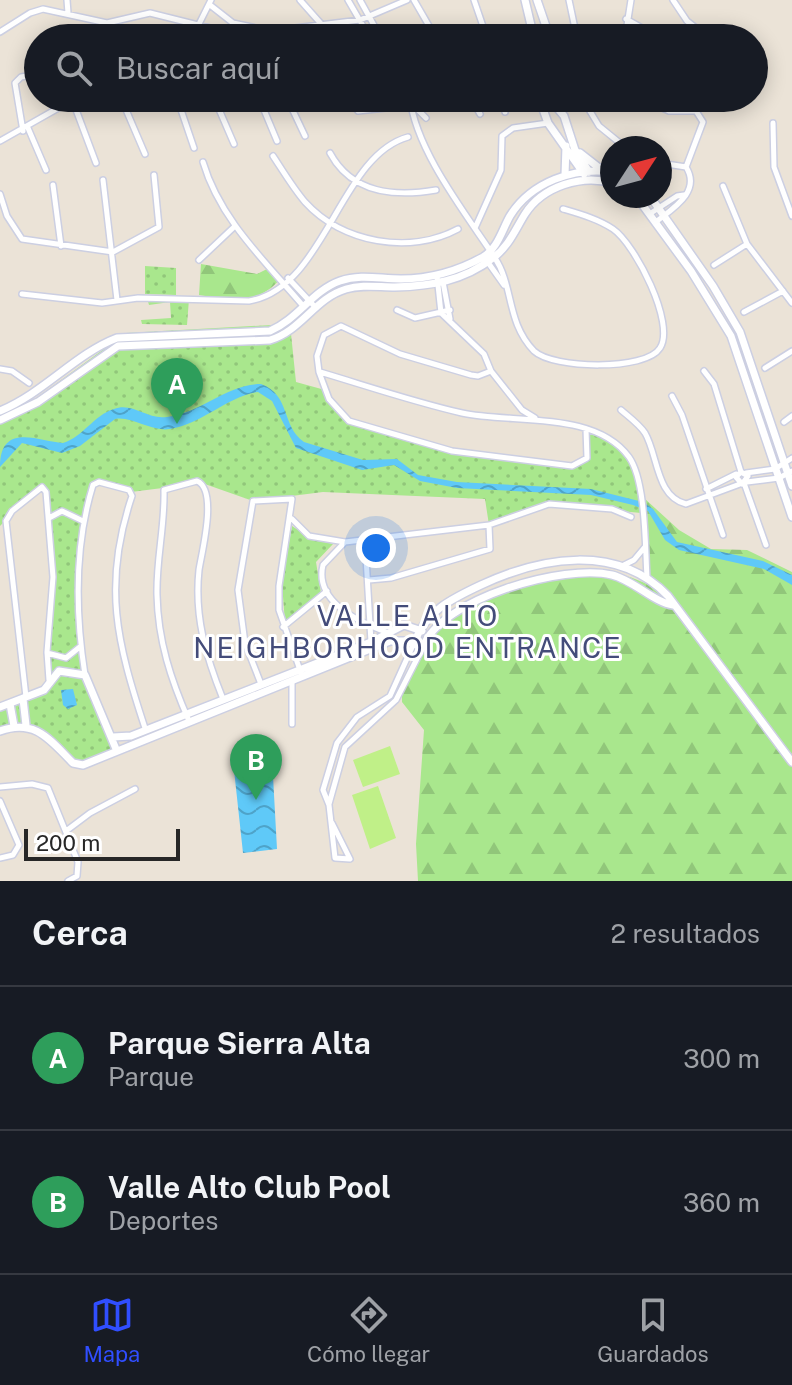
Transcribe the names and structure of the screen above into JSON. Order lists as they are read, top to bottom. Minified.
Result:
{"districts":["VALLE ALTO NEIGHBORHOOD ENTRANCE"],"scale_bar":"200 m","north":"top right","page":{"search":"Buscar aquí","pins":["A","B"],"scale":"200 m","heading":["Cerca","2 resultados"],"list":[{"mark":"A","name":"Parque Sierra Alta","note":"Parque","value":"300 m"},{"mark":"B","name":"Valle Alto Club Pool","note":"Deportes","value":"360 m"}],"nav":["Mapa","Cómo llegar","Guardados"]}}
